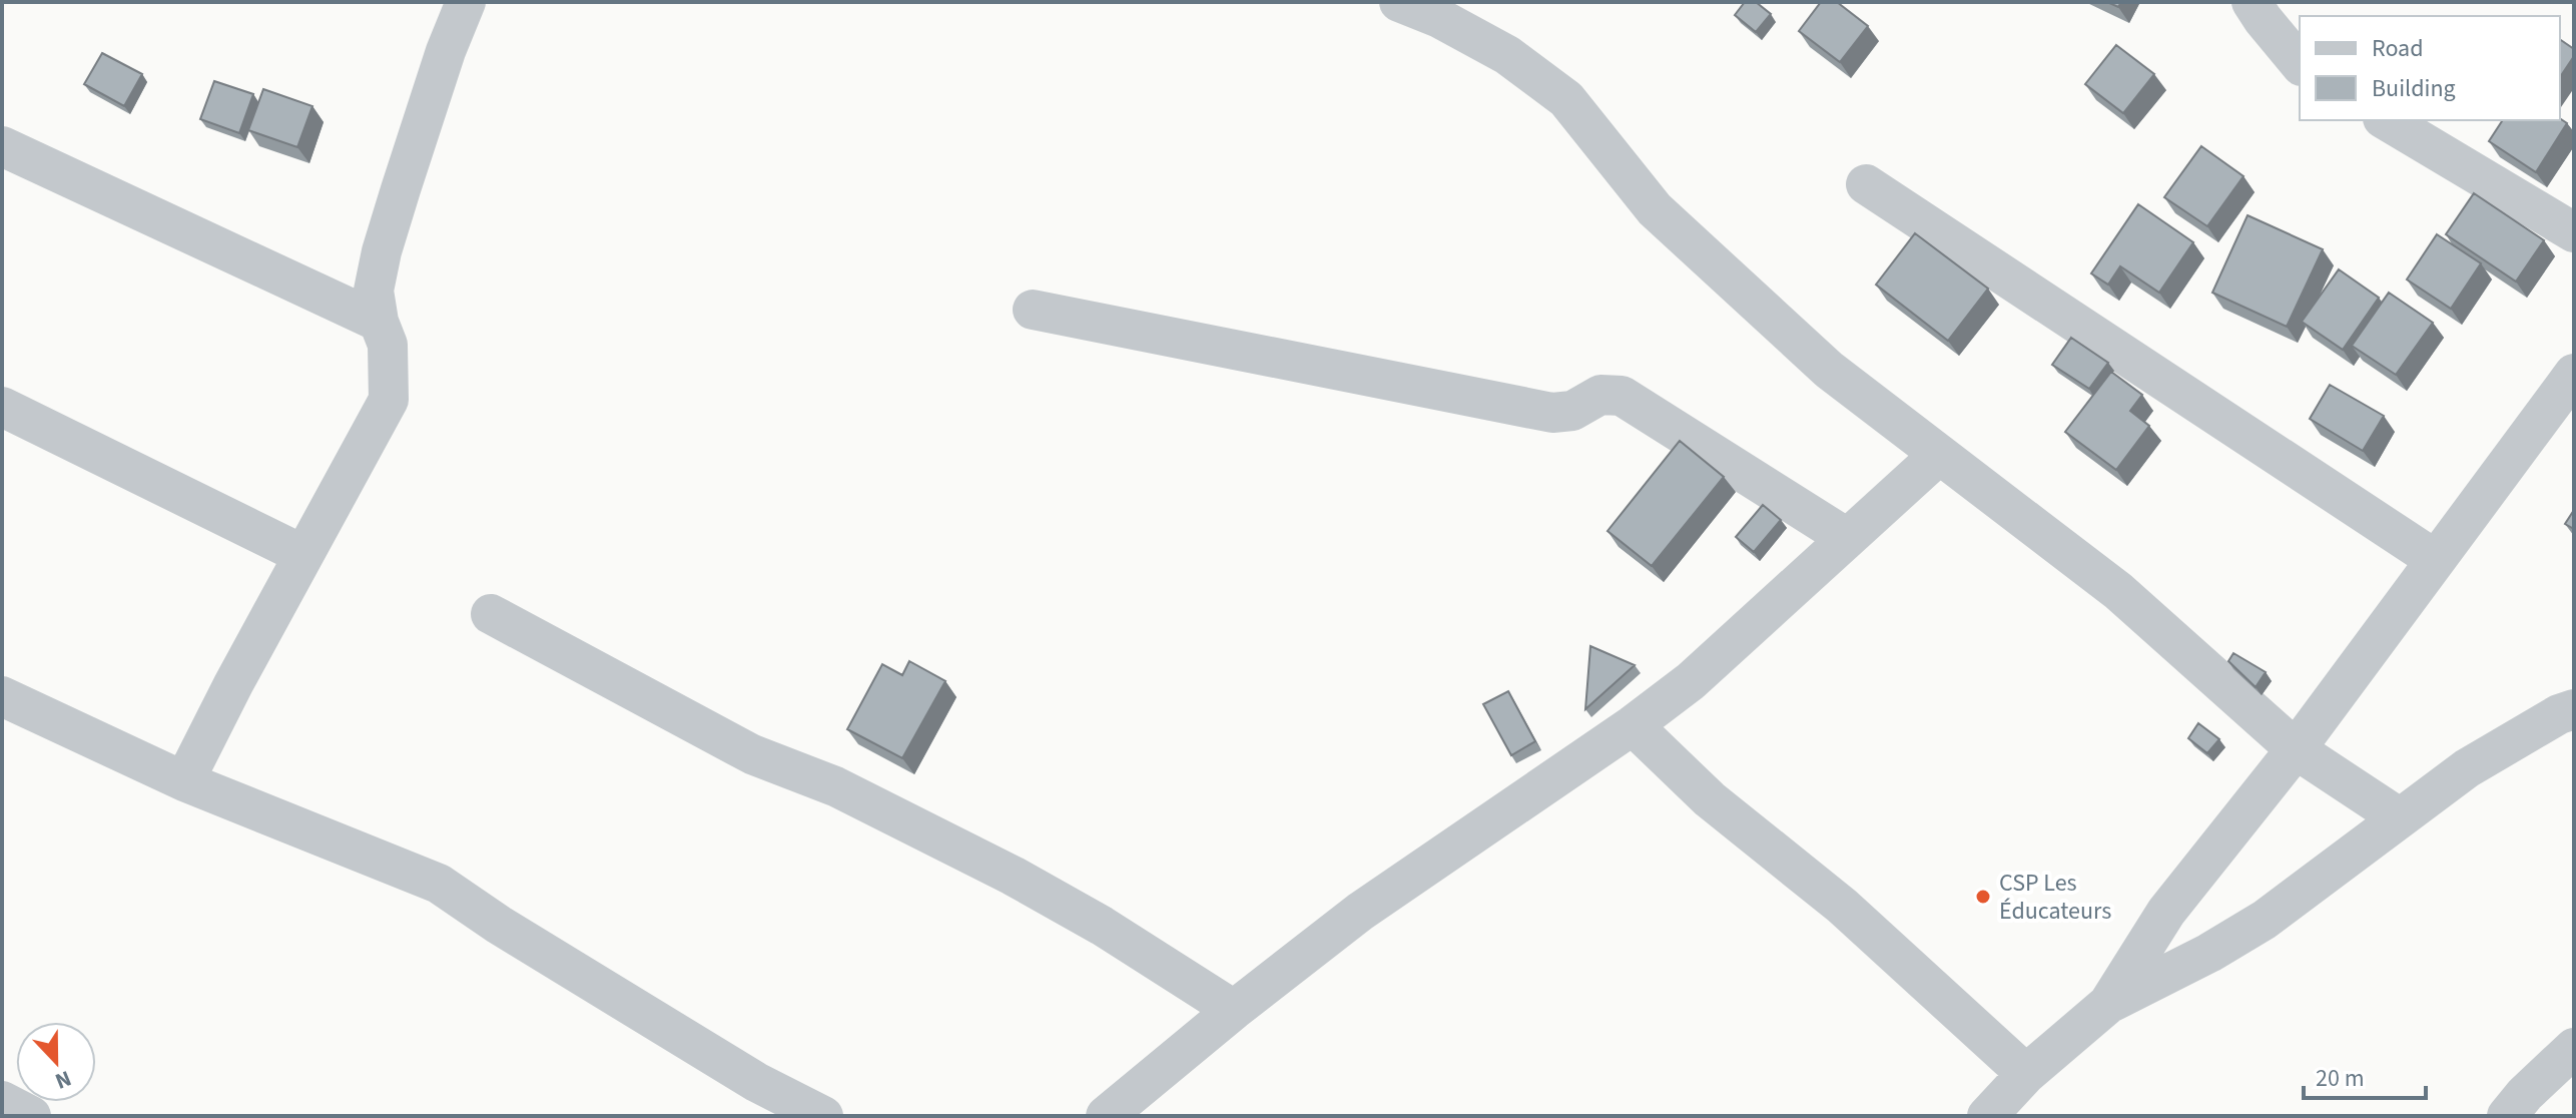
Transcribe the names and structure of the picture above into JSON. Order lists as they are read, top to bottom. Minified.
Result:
{"places":["CSP Les Éducateurs"],"legend":["Road","Building"],"scale_bar":"20 m","north":"bottom"}
